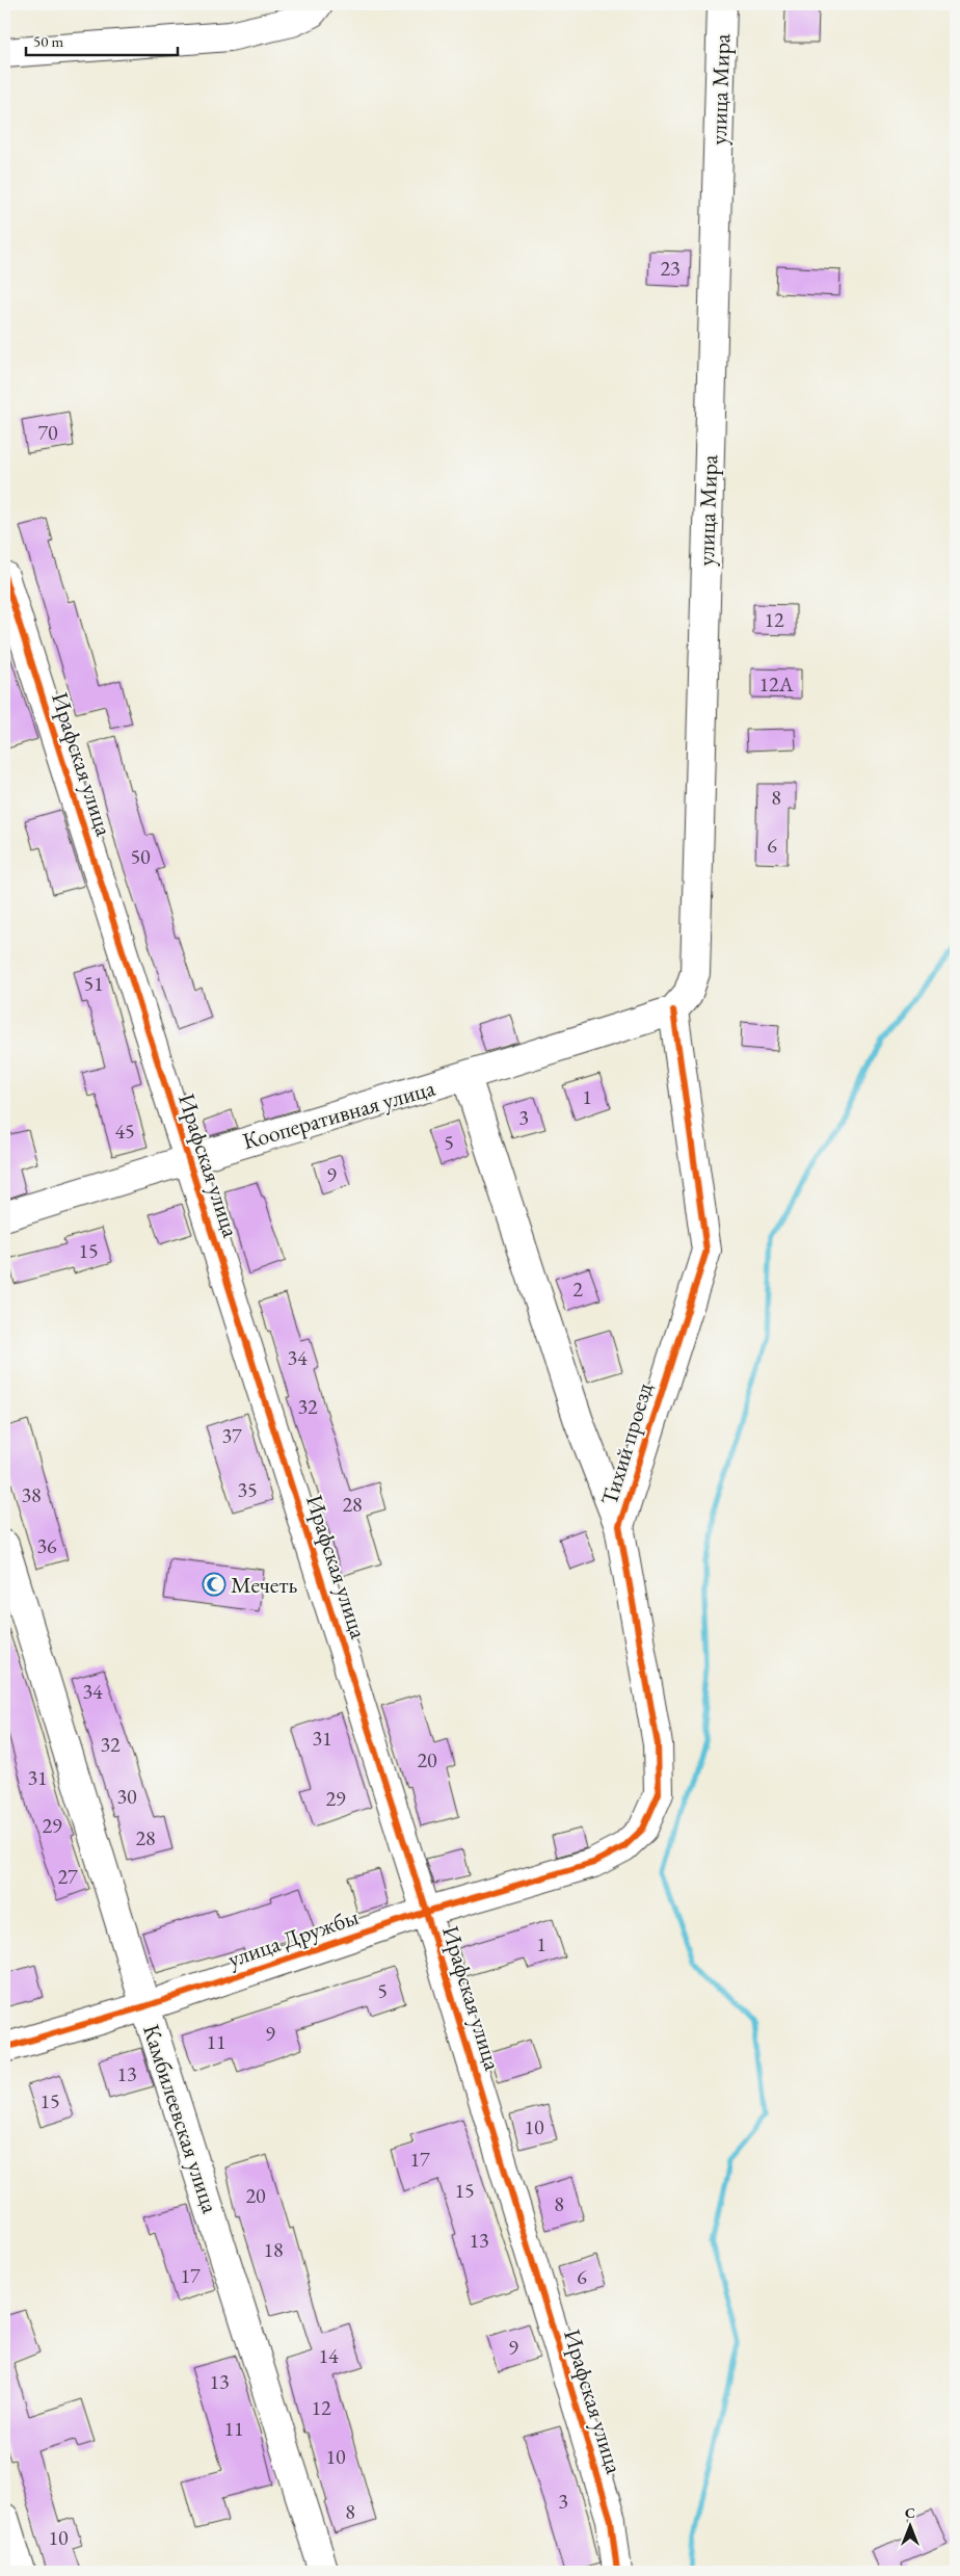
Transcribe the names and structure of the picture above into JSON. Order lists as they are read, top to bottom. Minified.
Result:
{"streets":{"street":["улица Мира","Ирафская улица","Кооперативная улица","Тихий проезд","улица Дружбы","Камбилеевская улица"]},"crossings":[["улица Мира","Кооперативная улица"],["улица Мира","Тихий проезд"],["Ирафская улица","Кооперативная улица"],["Ирафская улица","улица Дружбы"],["Кооперативная улица","Тихий проезд"],["Тихий проезд","улица Дружбы"],["улица Дружбы","Камбилеевская улица"]],"places":{"mosque":["Мечеть"]},"house_numbers":["23","70","12","12А","8","6","50","51","1","3","45","5","9","15","2","34","32","37","35","38","28","36","34","31","32","20","31","30","29","29","28","27","1","5","9","11","13","15","10","17","15","20","8","13","18","17","6","9","14","13","12","11","10","3","8","10"],"scale_bar":"50 m","north":"top"}
